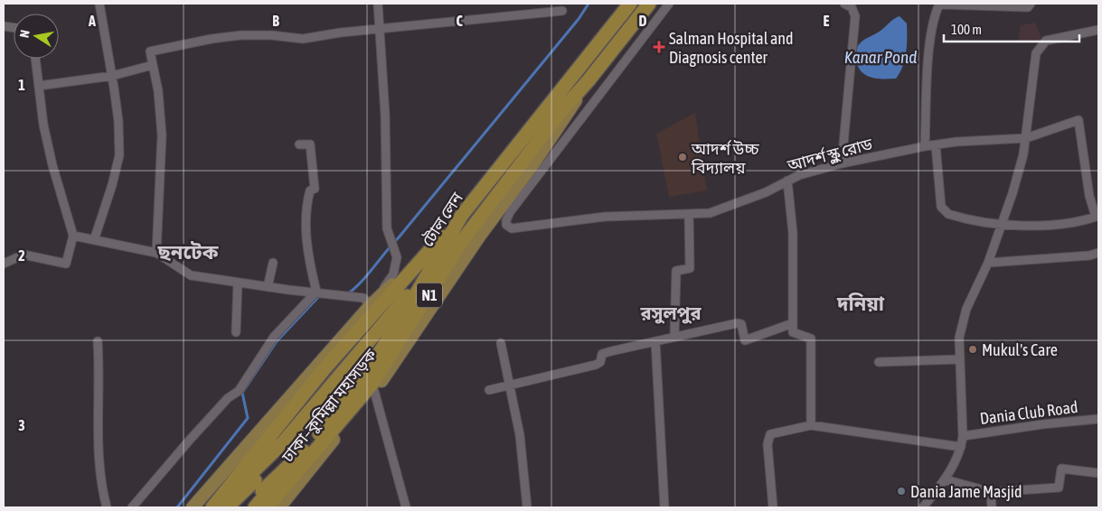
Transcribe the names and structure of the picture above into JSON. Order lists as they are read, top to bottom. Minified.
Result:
{"streets":{"highway":["টোল লেন","N1","ঢাকা–কুমিল্লা মহাসড়ক"],"street":["আদর্শ স্কুল রোড","Dania Club Road"]},"crossings":[["টোল লেন","N1"],["টোল লেন","ঢাকা–কুমিল্লা মহাসড়ক"],["N1","ঢাকা–কুমিল্লা মহাসড়ক"]],"districts":["ছনটেক","দনিয়া","রসুলপুর"],"water":["Kanar Pond"],"places":{"health":["Salman Hospital and Diagnosis center"],"other":["আদর্শ উচ্চ বিদ্যালয়","Mukul's Care","Dania Jame Masjid"]},"scale_bar":"100 m","north":"left","grid":{"columns":["A","B","C","D","E"],"rows":["1","2","3"]}}
